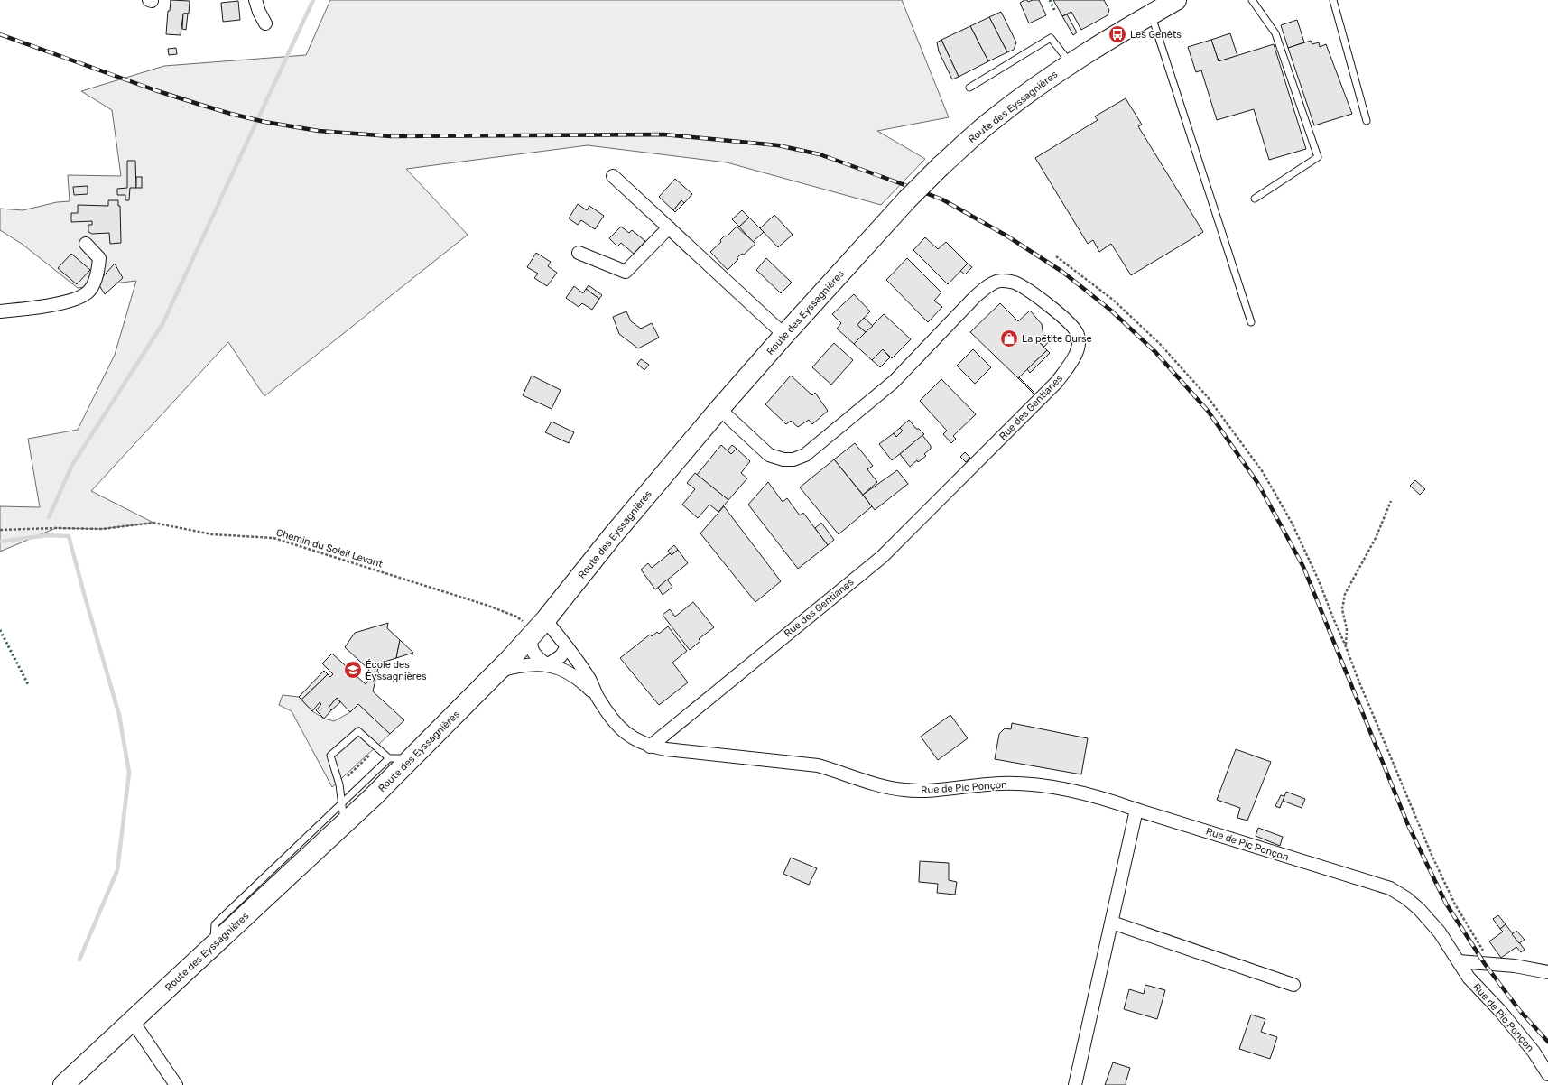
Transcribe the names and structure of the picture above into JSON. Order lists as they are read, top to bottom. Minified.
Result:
{"streets":{"main road":["Route des Eyssagnières"],"street":["Rue des Gentianes","Rue de Pic Ponçon"],"path":["Chemin du Soleil Levant"]},"crossings":[["Route des Eyssagnières","Rue des Gentianes"],["Route des Eyssagnières","Chemin du Soleil Levant"],["Route des Eyssagnières","Rue de Pic Ponçon"],["Rue des Gentianes","Rue de Pic Ponçon"],["Chemin du Soleil Levant","Rue de Pic Ponçon"]],"places":{"bus stop":["Les Genêts"],"shop":["La petite Ourse"],"school or university":["École des Eyssagnières"]}}
